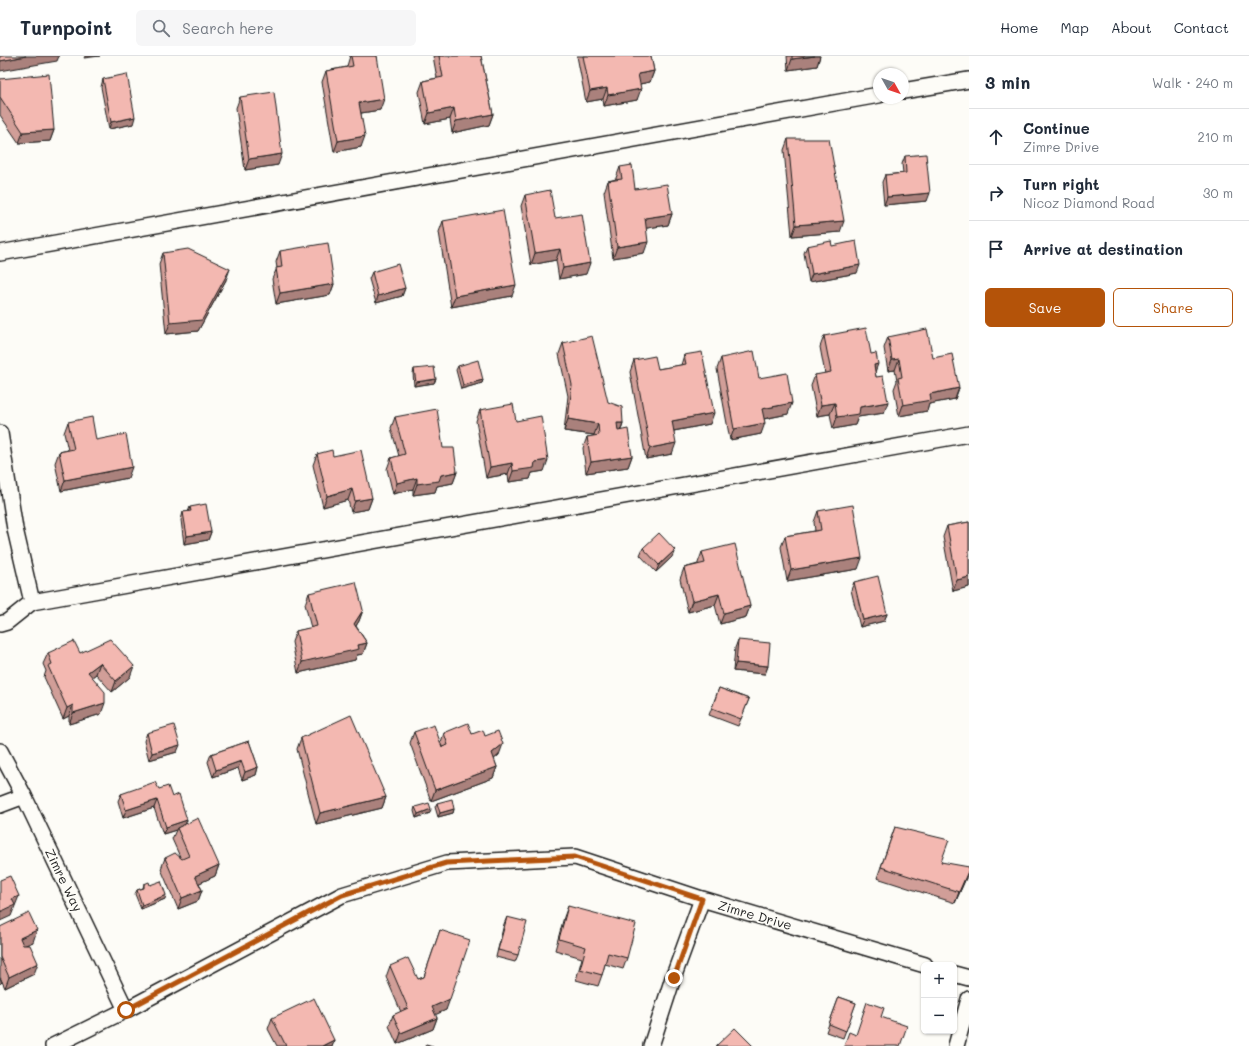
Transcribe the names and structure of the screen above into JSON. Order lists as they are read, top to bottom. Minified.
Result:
{"streets":{"street":["Zimre Way","Zimre Drive"]},"crossings":[["Zimre Way","Zimre Drive"]],"north":"bottom right","page":{"header":"Turnpoint","search":"Search here","nav":["Home","Map","About","Contact"],"heading":["3 min","Walk · 240 m"],"list":[["Continue","Zimre Drive","210 m"],["Turn right","Nicoz Diamond Road","30 m"],"Arrive at destination"],"buttons":["Save","Share"],"map_buttons":["+","−"]}}
